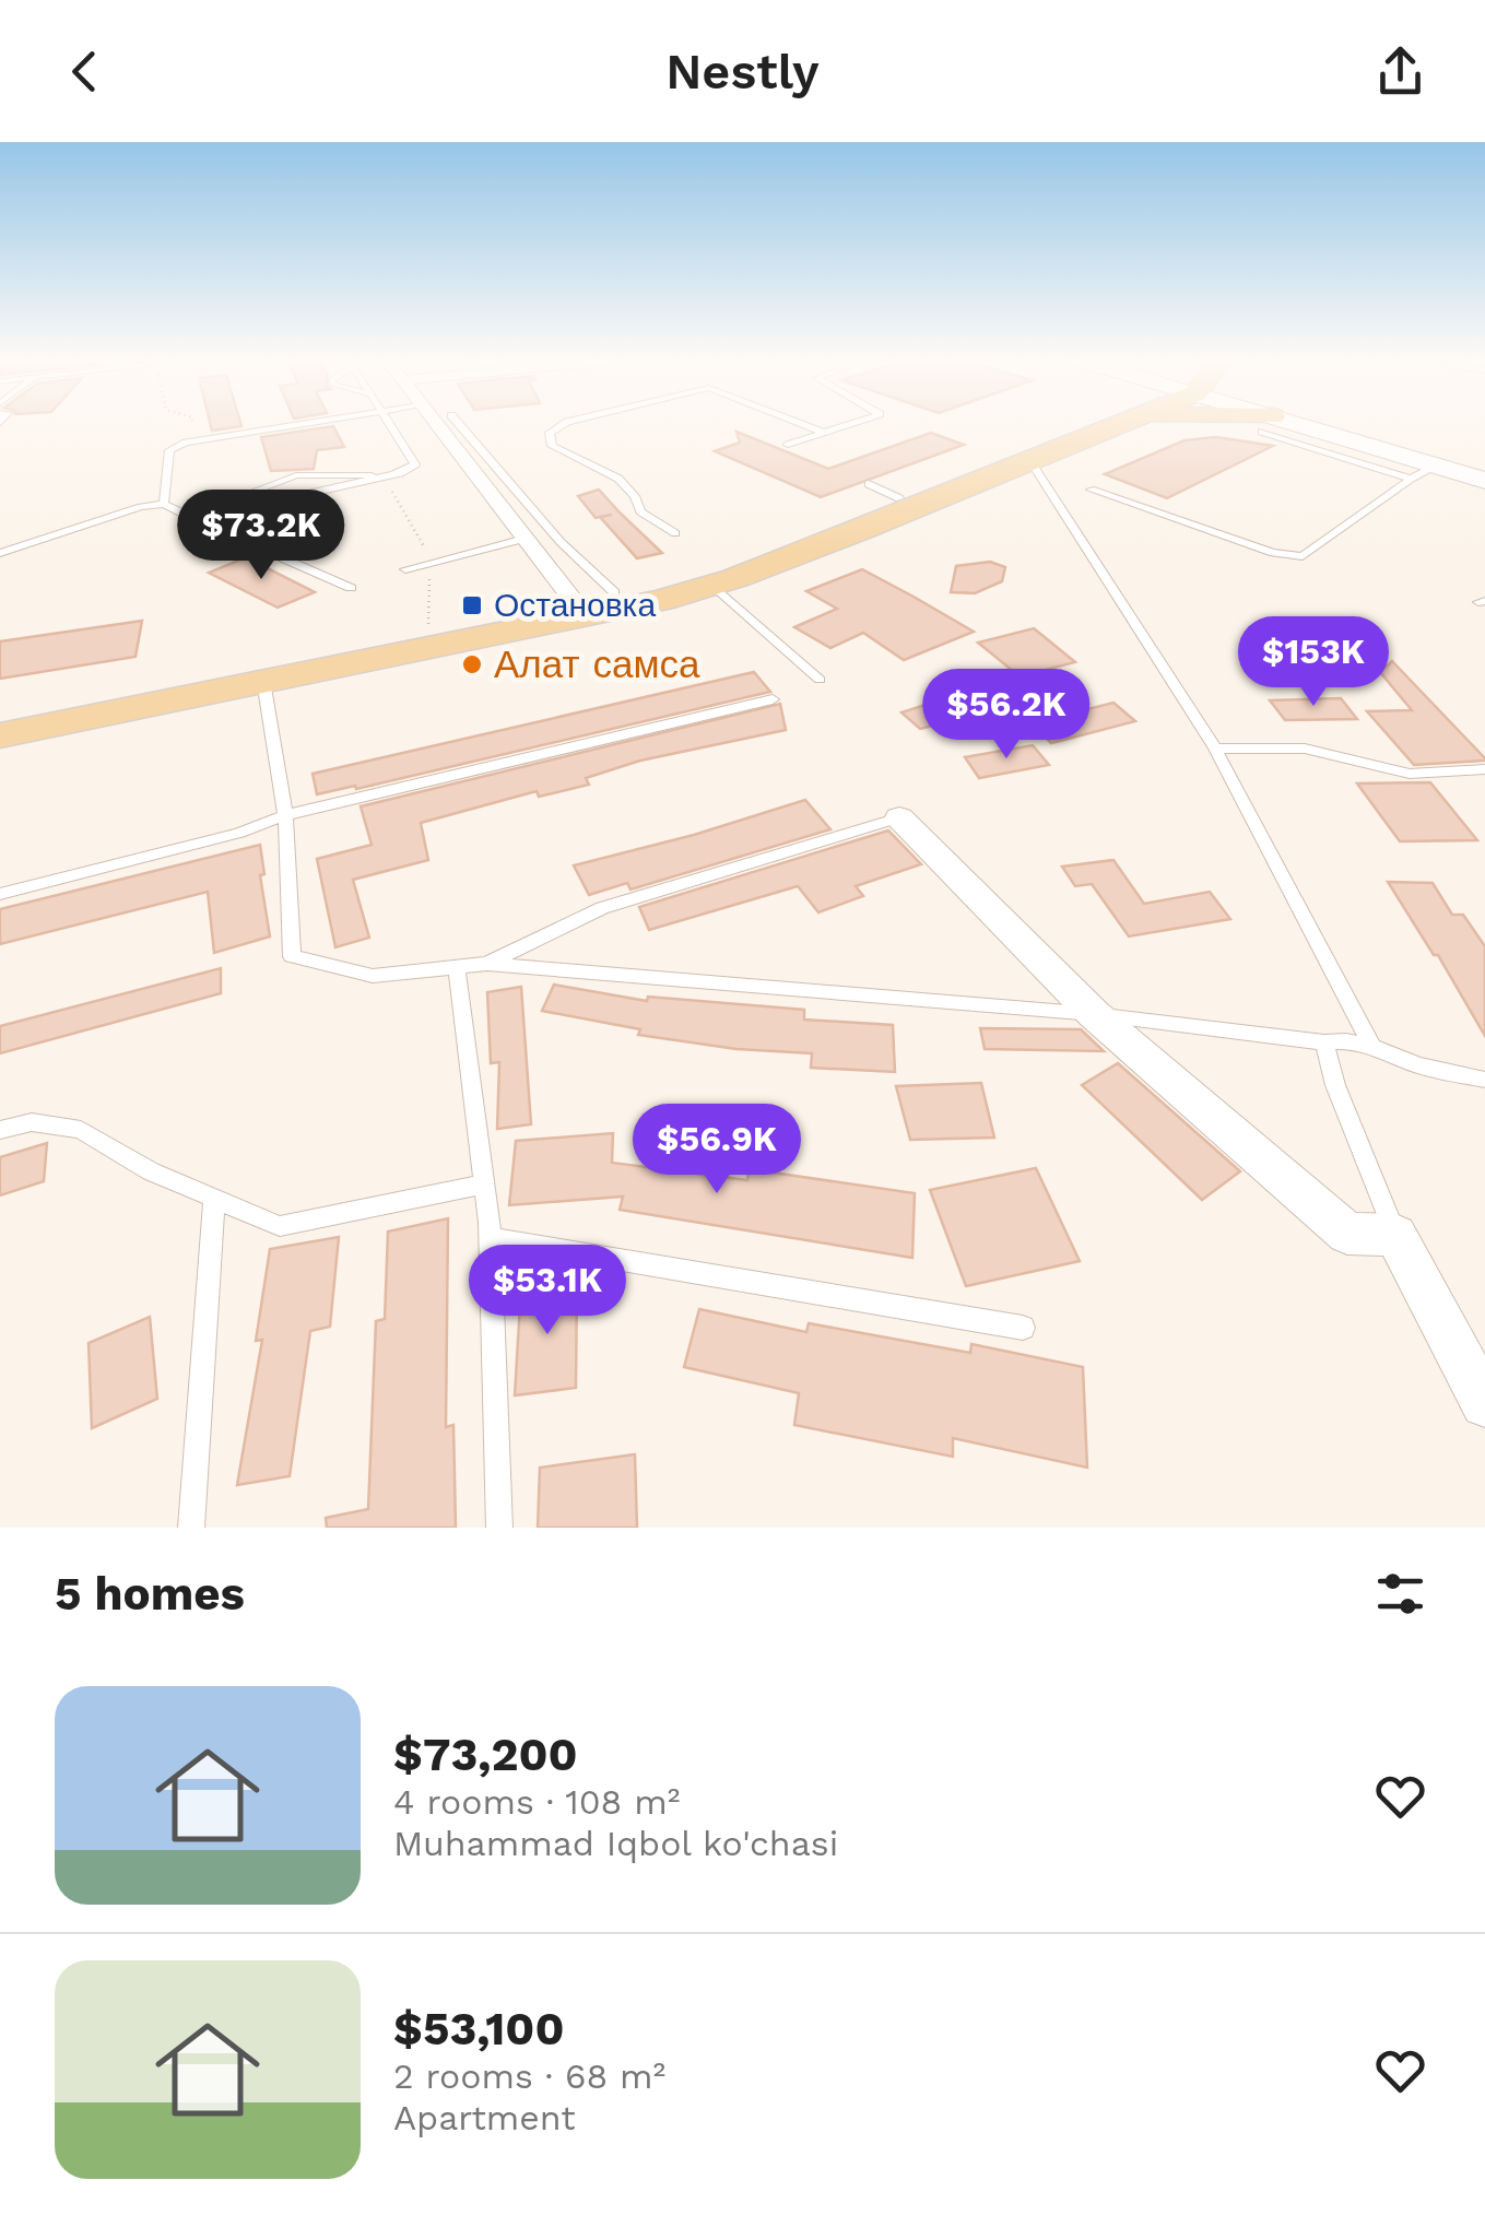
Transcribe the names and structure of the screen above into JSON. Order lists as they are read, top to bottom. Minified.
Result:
{"places":{"transit":["Остановка"],"other":["Алат самса"]},"page":{"header":"Nestly","price":["$73.2K","$153K","$56.2K","$56.9K","$53.1K"],"heading":"5 homes","list":[{"name":"$73,200","note":"4 rooms · 108 m² · Muhammad Iqbol ko'chasi"},{"name":"$53,100","note":"2 rooms · 68 m² · Apartment"}]}}
